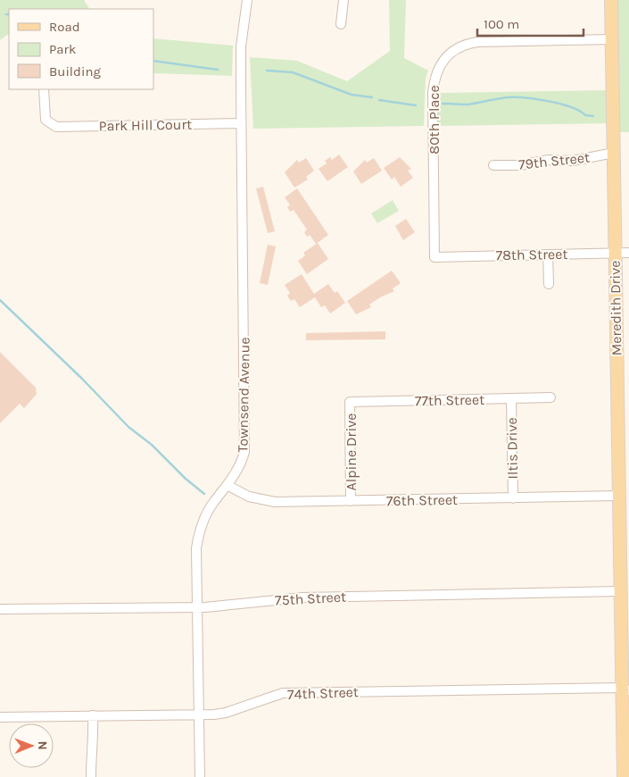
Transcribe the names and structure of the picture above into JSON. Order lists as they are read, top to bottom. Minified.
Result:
{"streets":{"main road":["Meredith Drive"],"street":["80th Place","Park Hill Court","79th Street","78th Street","Townsend Avenue","77th Street","Iltis Drive","Alpine Drive","76th Street","75th Street","74th Street"]},"crossings":[["80th Place","78th Street"],["80th Place","Meredith Drive"],["Park Hill Court","Townsend Avenue"],["79th Street","Meredith Drive"],["78th Street","Meredith Drive"],["Meredith Drive","76th Street"],["Meredith Drive","75th Street"],["Meredith Drive","74th Street"],["Townsend Avenue","76th Street"],["Townsend Avenue","75th Street"],["Townsend Avenue","74th Street"],["77th Street","Iltis Drive"],["77th Street","Alpine Drive"],["Iltis Drive","76th Street"],["Alpine Drive","76th Street"]],"legend":["Road","Park","Building"],"scale_bar":"100 m","north":"right"}
